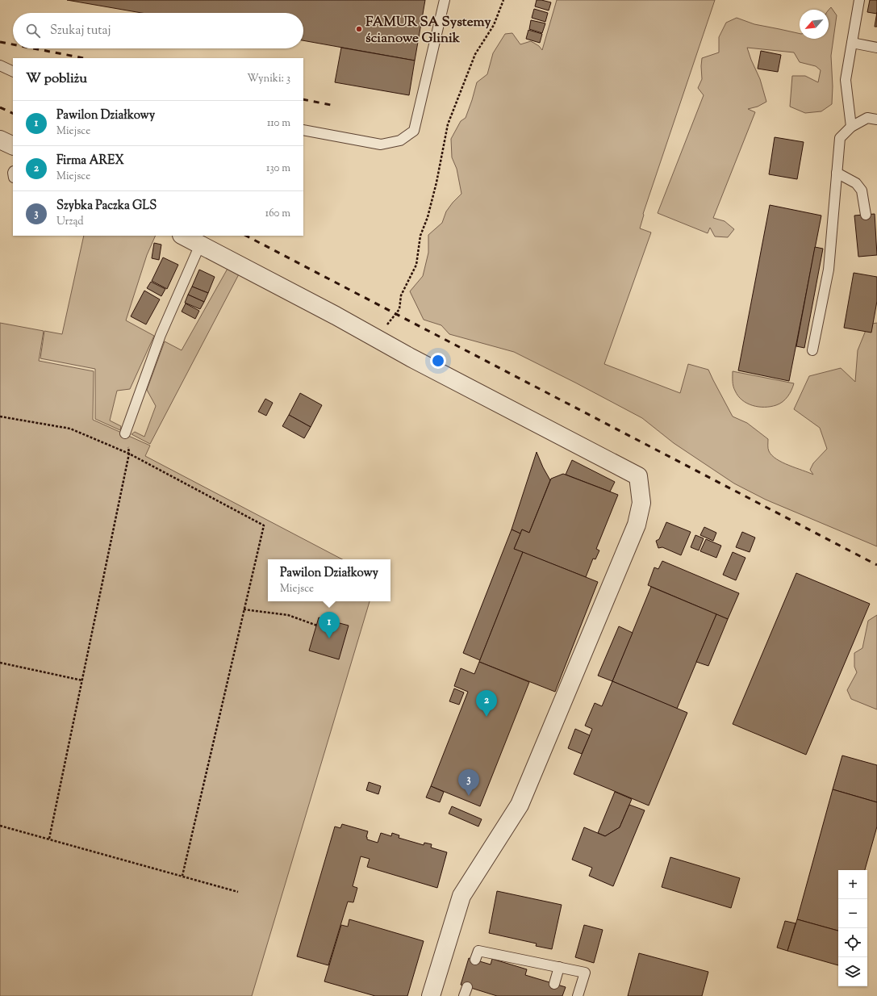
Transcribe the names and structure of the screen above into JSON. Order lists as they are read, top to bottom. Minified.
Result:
{"places":["FAMUR SA Systemy ścianowe Glinik"],"north":"bottom left","page":{"search":"Szukaj tutaj","heading":["W pobliżu","Wyniki: 3"],"list":[{"mark":"1","name":"Pawilon Działkowy","note":"Miejsce","value":"110 m"},{"mark":"2","name":"Firma AREX","note":"Miejsce","value":"130 m"},{"mark":"3","name":"Szybka Paczka GLS","note":"Urząd","value":"160 m"}],"popup":["Pawilon Działkowy","Miejsce"],"pins":["1","2","3"],"map_buttons":["+","−"]}}
